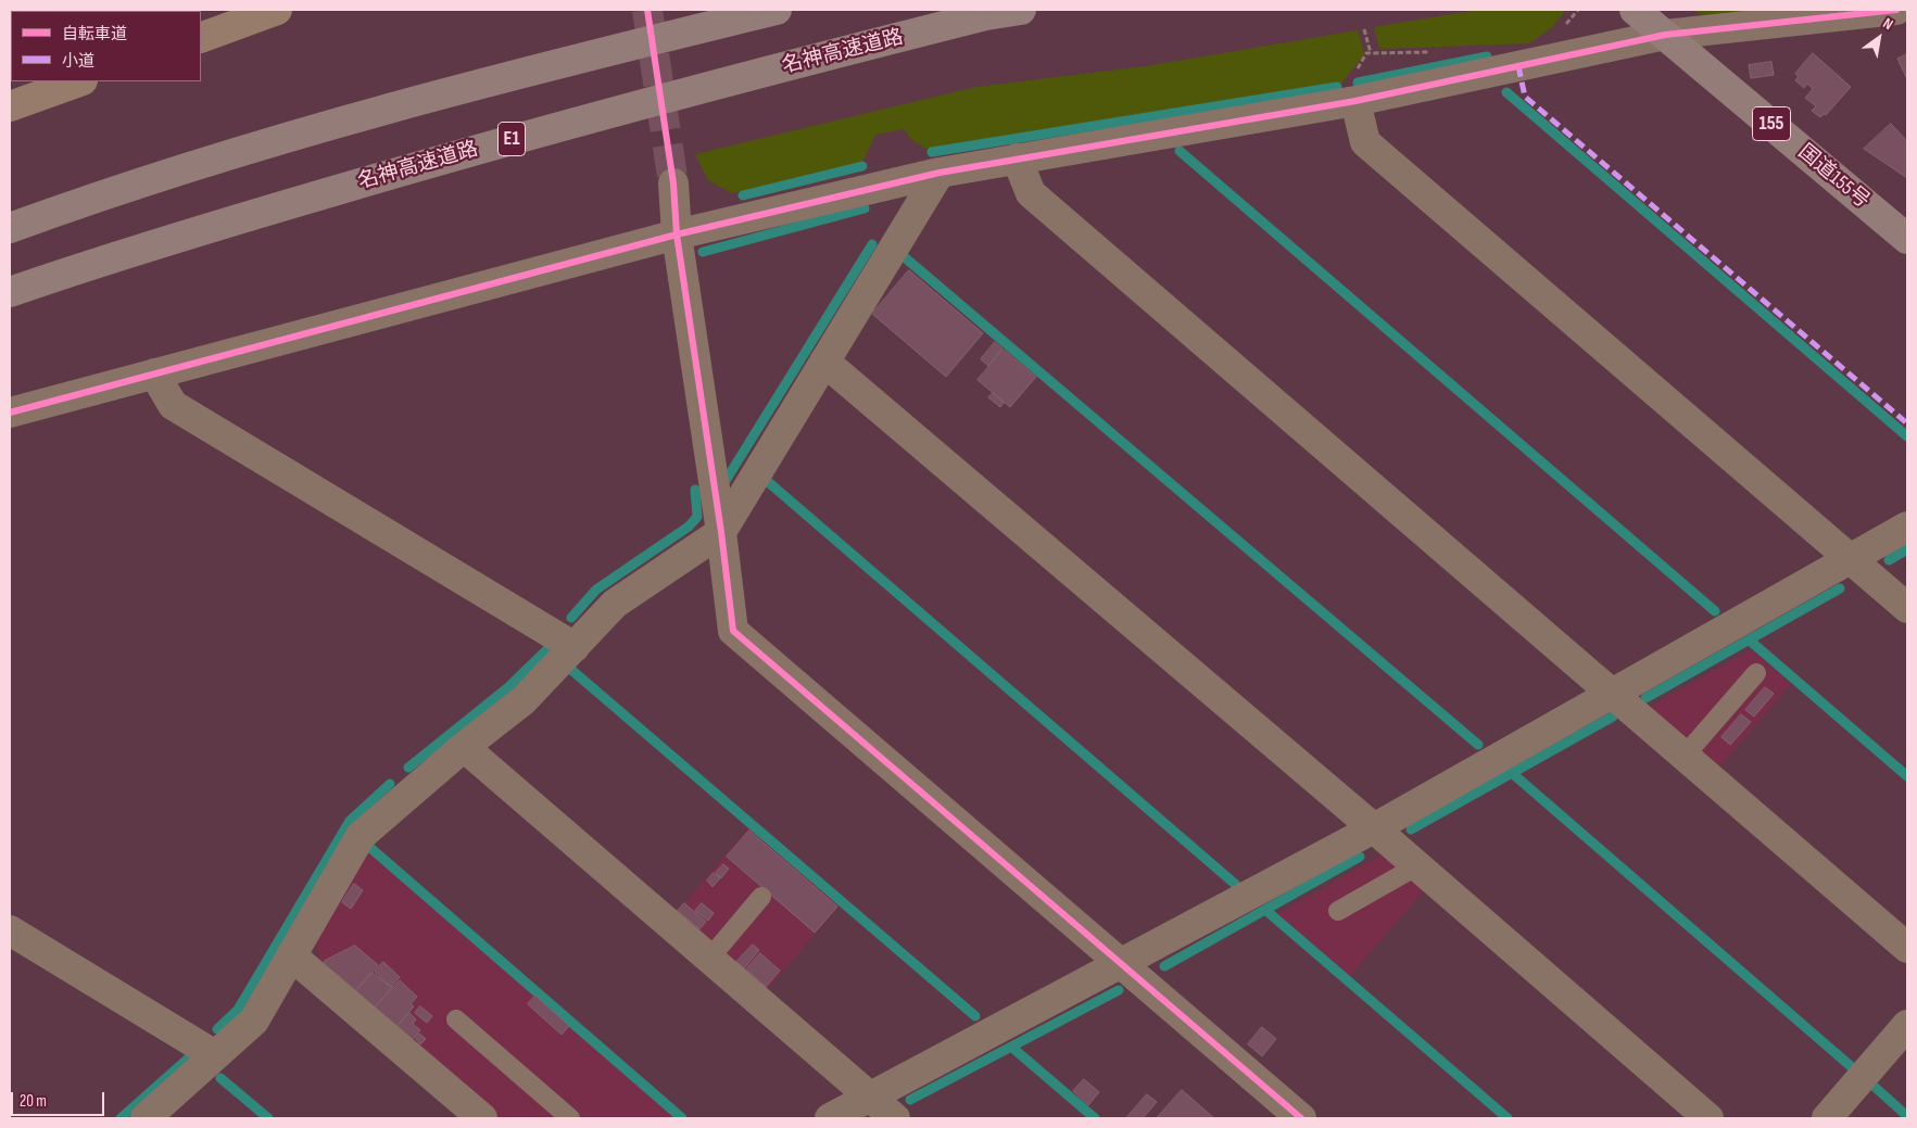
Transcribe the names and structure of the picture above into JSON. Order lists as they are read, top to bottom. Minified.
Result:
{"streets":{"highway":["名神高速道路","155","E1","国道155号"]},"legend":["自転車道","小道"],"scale_bar":"20 m","north":"top right"}
